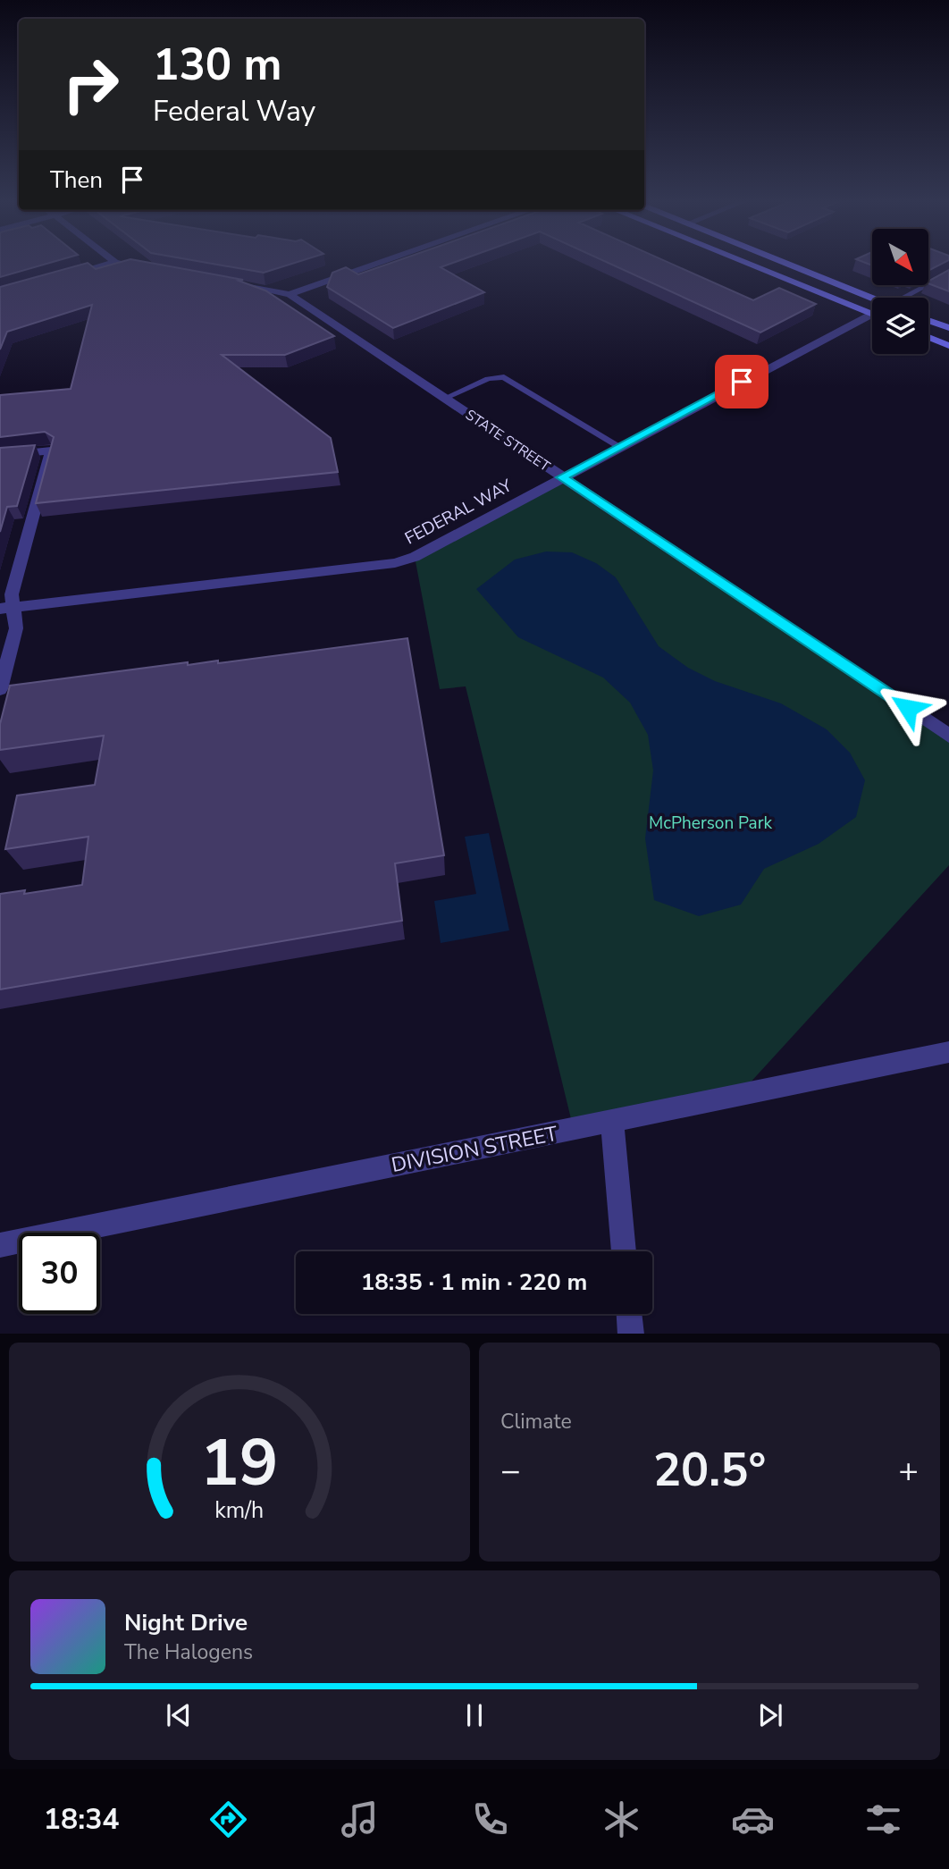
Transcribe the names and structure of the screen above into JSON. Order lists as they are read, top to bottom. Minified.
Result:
{"streets":{"street":["STATE STREET","FEDERAL WAY","DIVISION STREET"]},"crossings":[["STATE STREET","FEDERAL WAY"]],"parks":["McPherson Park"],"north":"bottom right","page":{"turn":["130 m","Federal Way"],"then":"Then","limit":"30","trip":"18:35 · 1 min · 220 m","tile":"Climate","heat":["−","20.5°","+"],"song":["Night Drive","The Halogens"],"tabs":"18:34","gauge":["19","km/h"]}}
